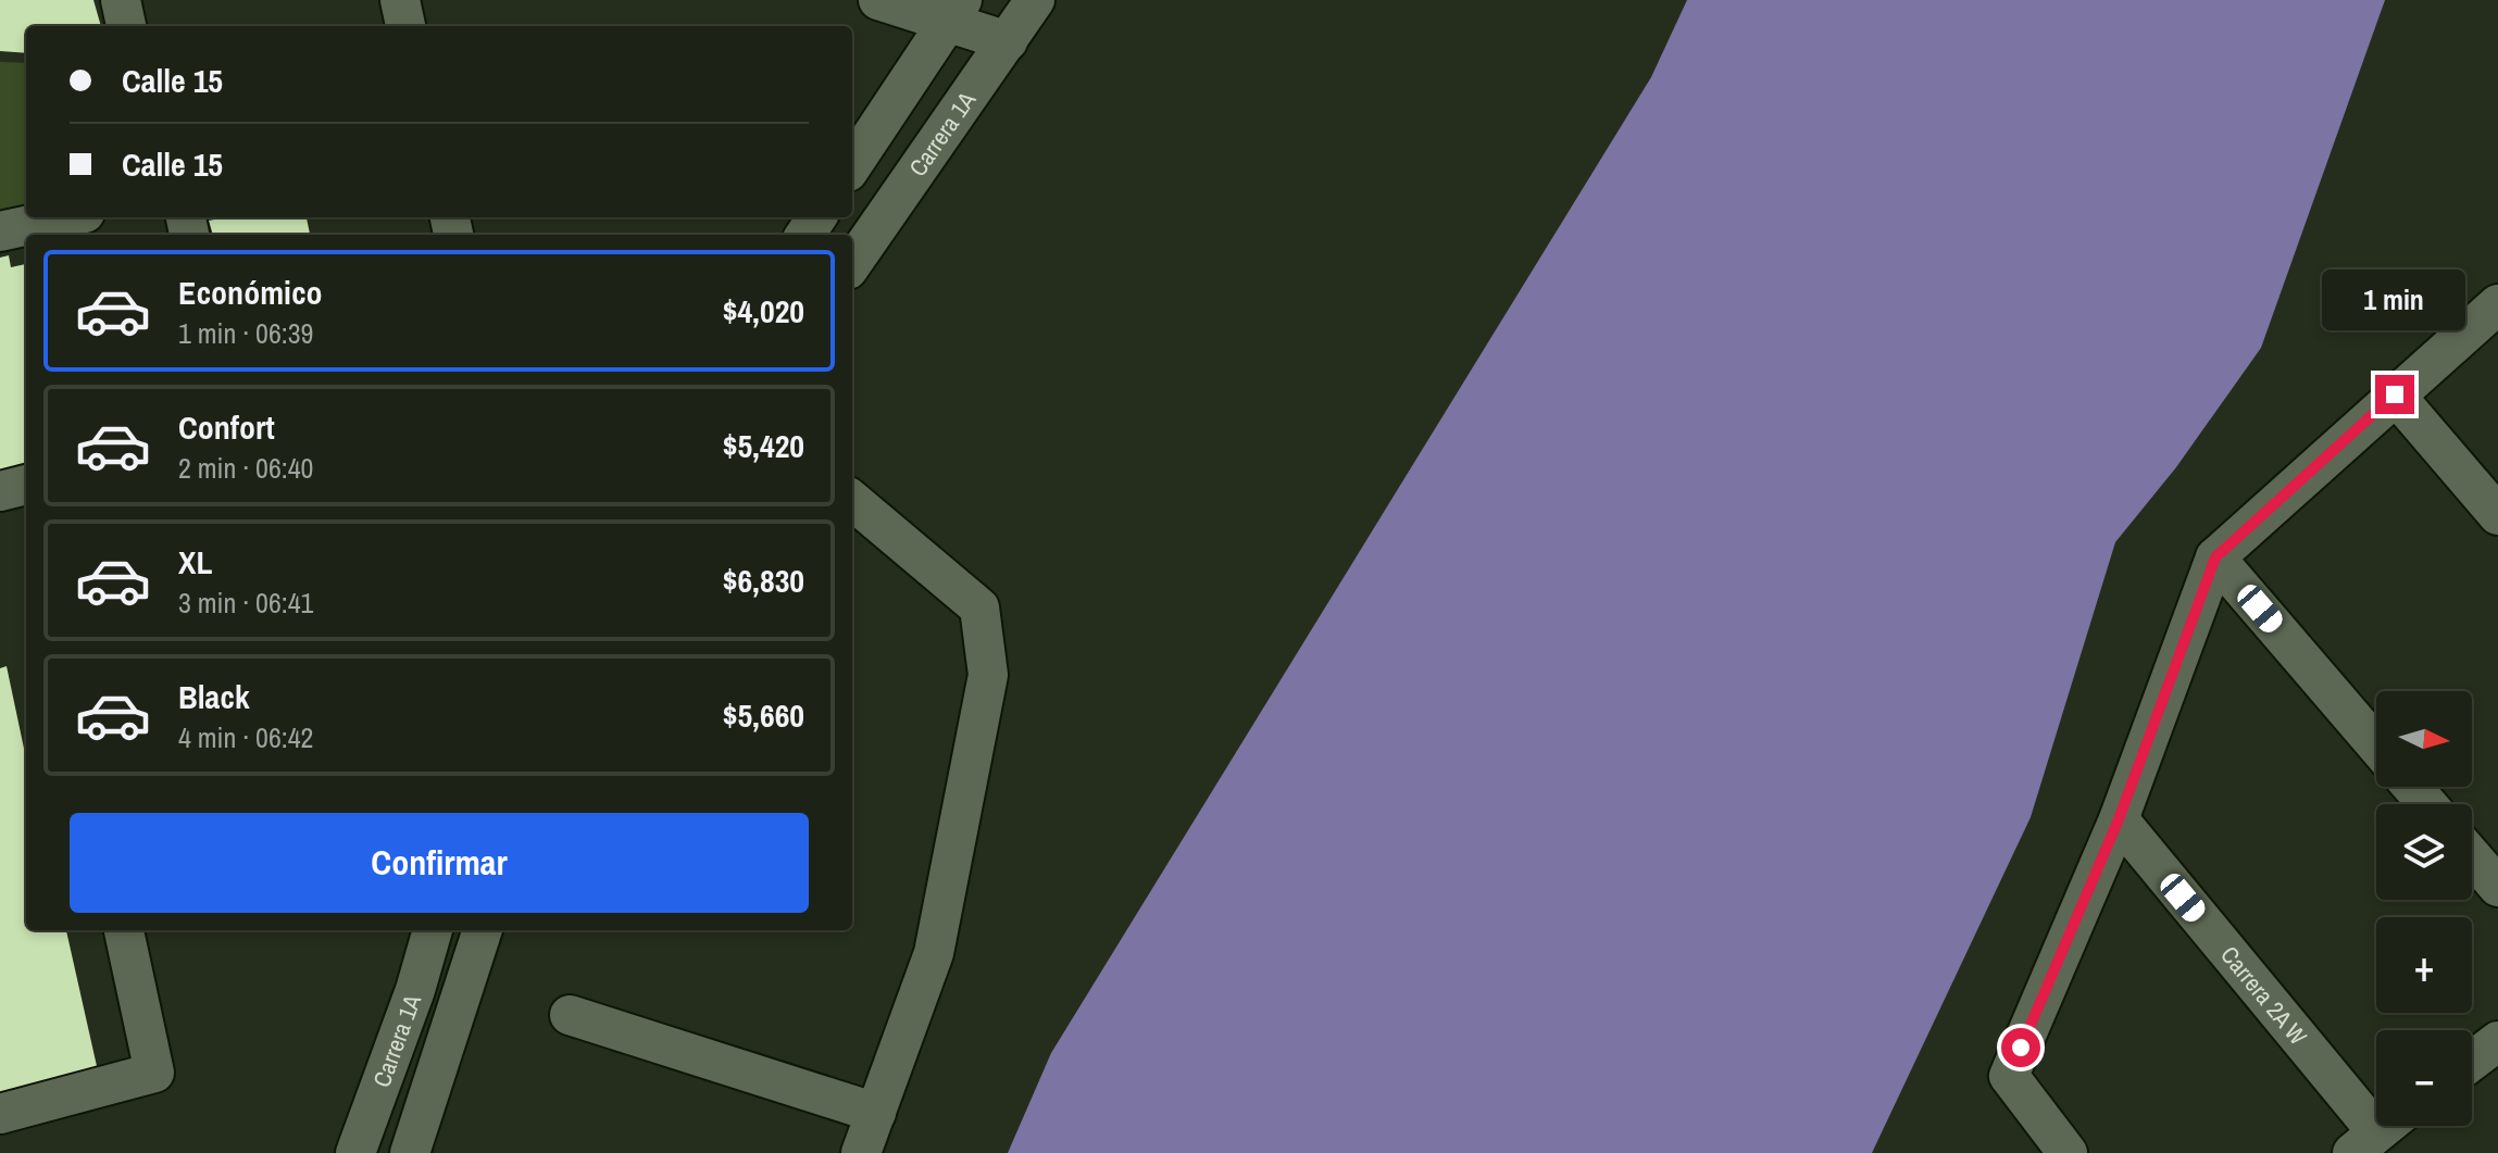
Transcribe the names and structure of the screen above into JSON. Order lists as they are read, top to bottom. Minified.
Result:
{"streets":{"street":["Carrera 1A","Carrera 2A W"]},"north":"right","page":{"banner":["Calle 15","Calle 15"],"list":[{"name":"Económico","note":"1 min · 06:39","value":"$4,020"},{"name":"Confort","note":"2 min · 06:40","value":"$5,420"},{"name":"XL","note":"3 min · 06:41","value":"$6,830"},{"name":"Black","note":"4 min · 06:42","value":"$5,660"}],"bubble":"1 min","map_buttons":["+","−"],"buttons":"Confirmar"}}
